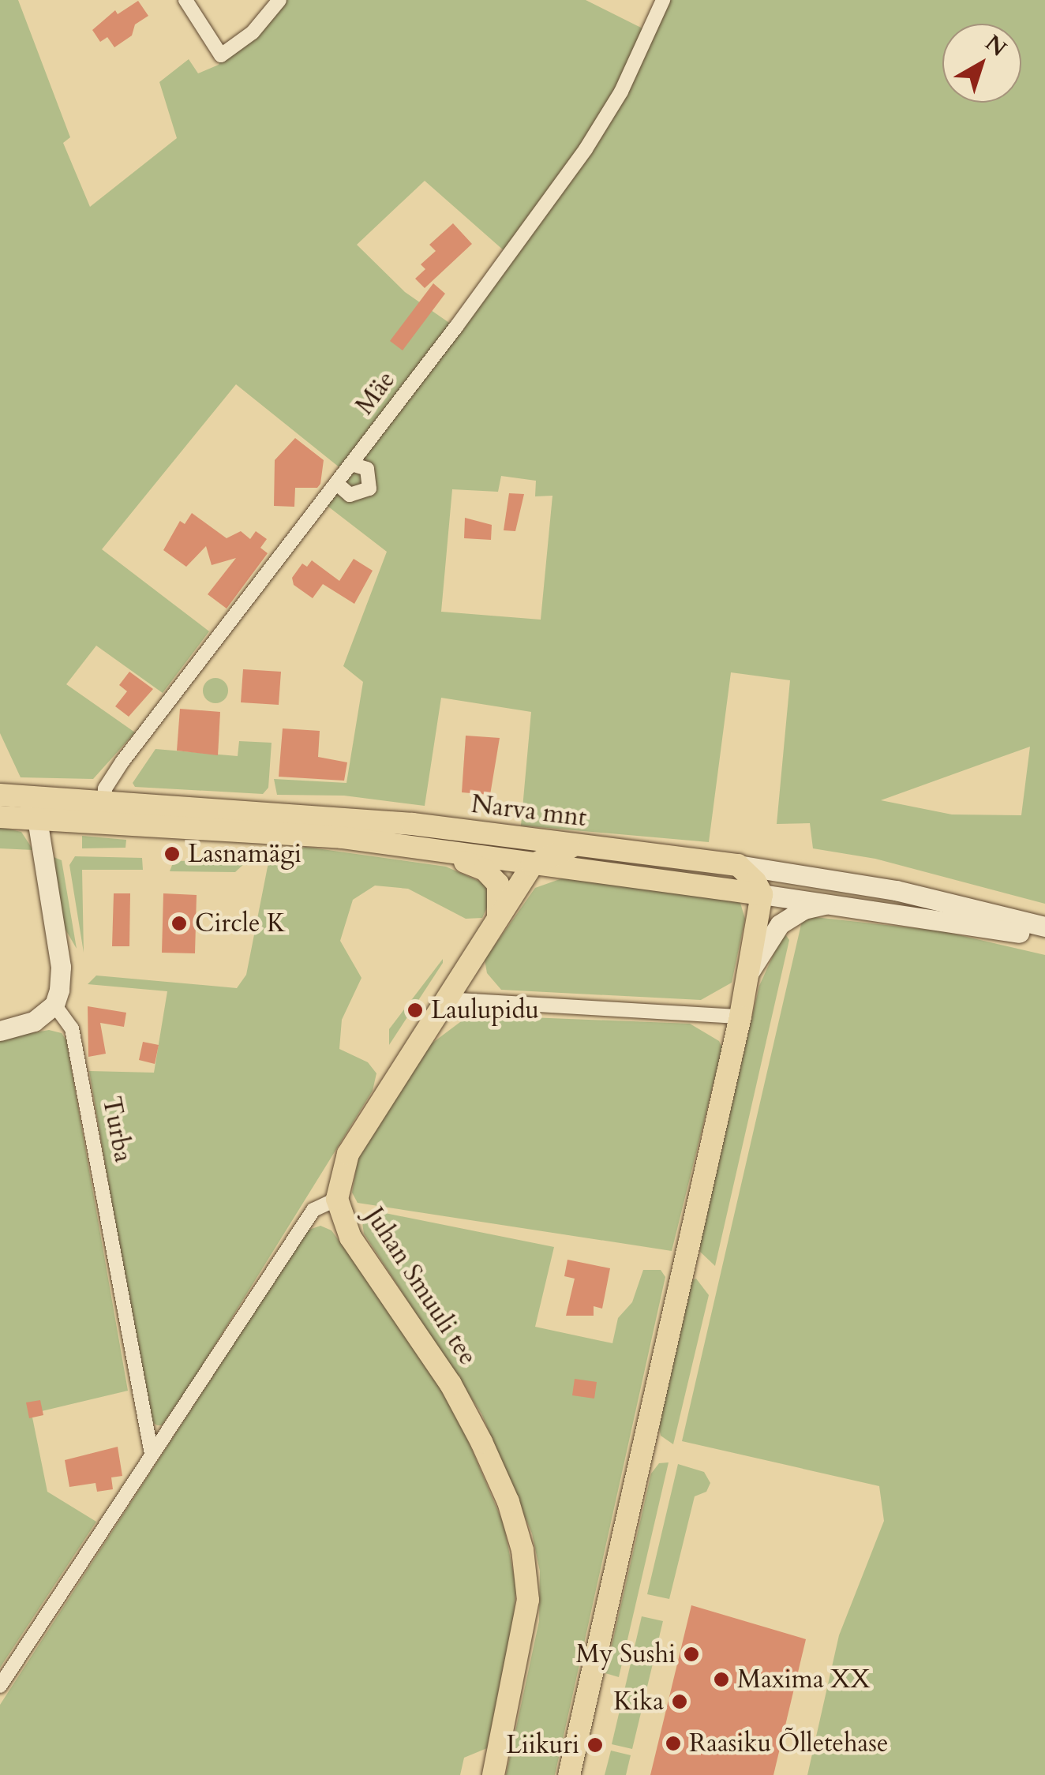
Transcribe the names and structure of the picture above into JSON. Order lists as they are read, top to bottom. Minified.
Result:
{"streets":{"main road":["Narva mnt","Juhan Smuuli tee"],"street":["Mäe","Turba"]},"crossings":[["Mäe","Narva mnt"],["Narva mnt","Juhan Smuuli tee"]],"places":["Lasnamägi","Circle K","Laulupidu","My Sushi","Maxima XX","Kika","Raasiku Õlletehase","Liikuri"],"north":"top right"}
